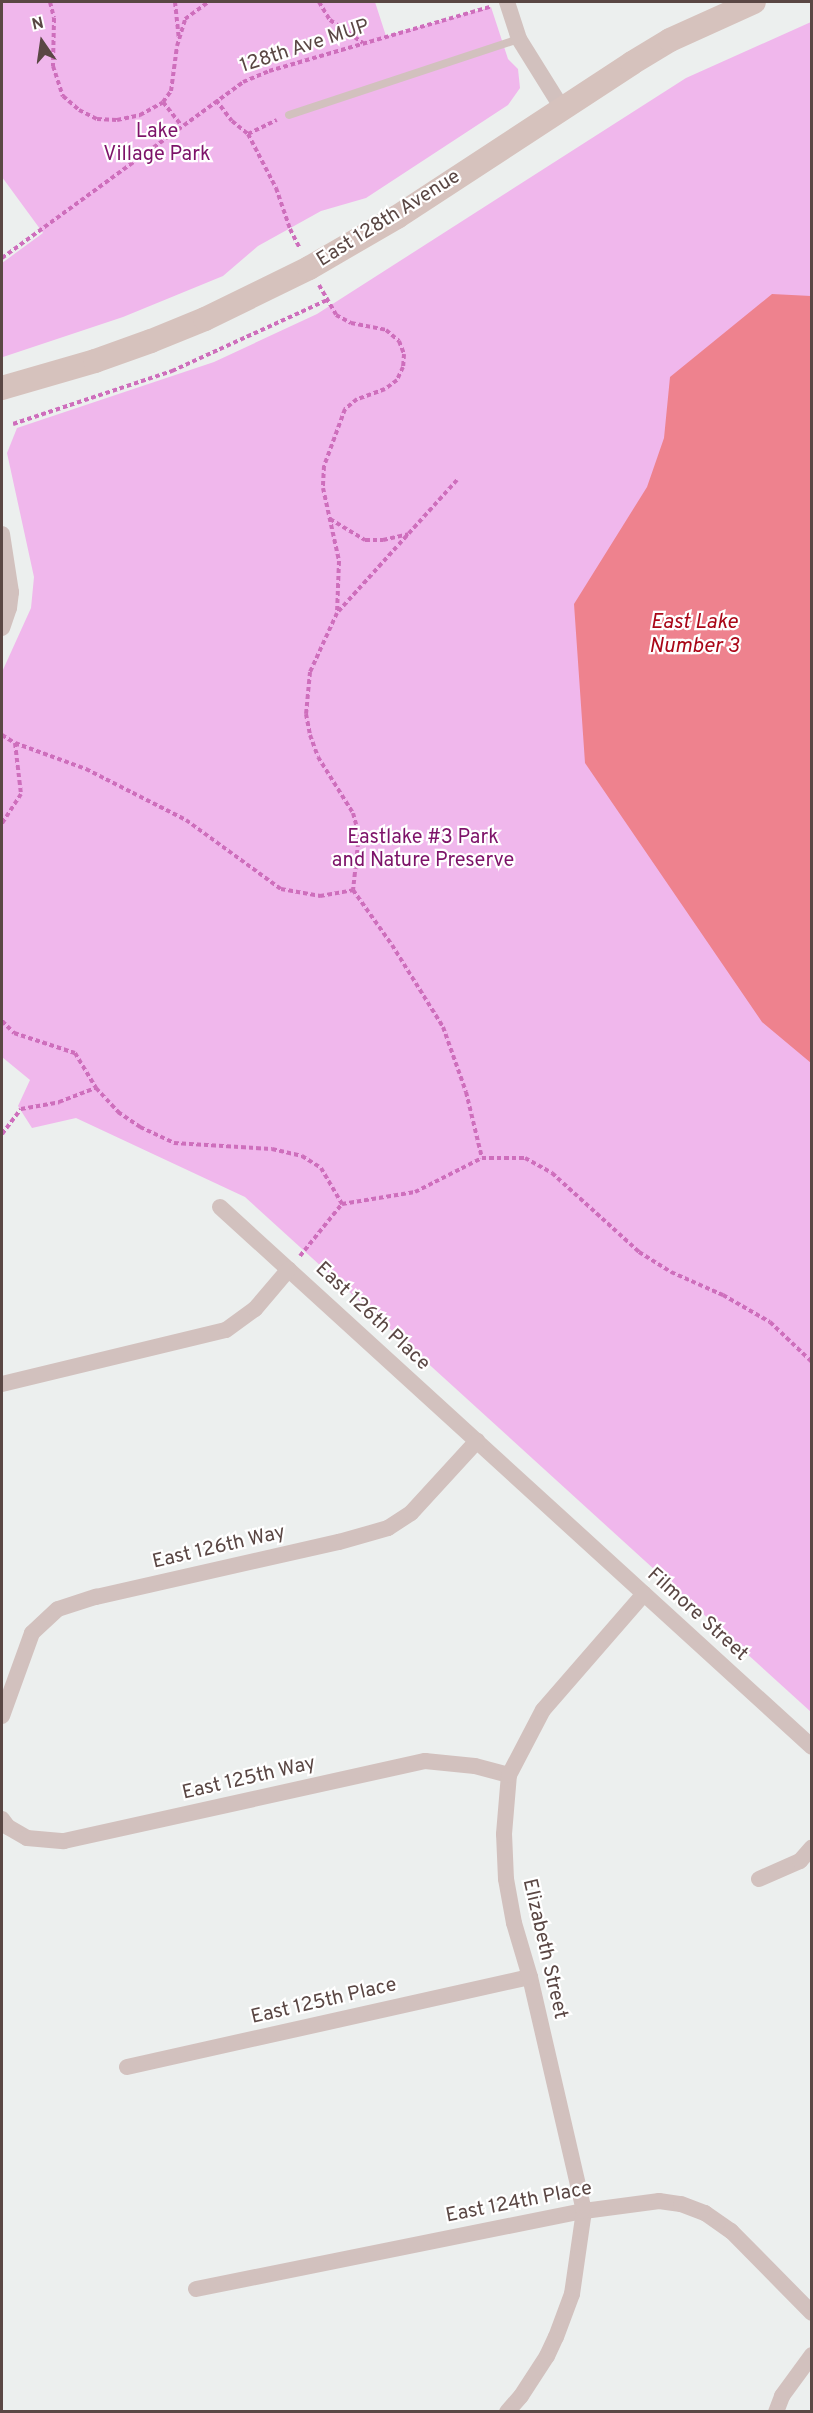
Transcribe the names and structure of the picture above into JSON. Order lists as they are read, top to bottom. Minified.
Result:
{"streets":{"main road":["East 128th Avenue"],"street":["East 126th Place","East 126th Way","Filmore Street","East 125th Way","Elizabeth Street","East 125th Place","East 124th Place"],"path":["128th Ave MUP"]},"crossings":[["East 126th Place","East 126th Way"],["East 126th Place","Filmore Street"],["Filmore Street","Elizabeth Street"],["East 125th Way","Elizabeth Street"],["Elizabeth Street","East 125th Place"],["Elizabeth Street","East 124th Place"]],"water":["East Lake Number 3"],"parks":["Lake Village Park","Eastlake #3 Park and Nature Preserve"],"north":"top"}
